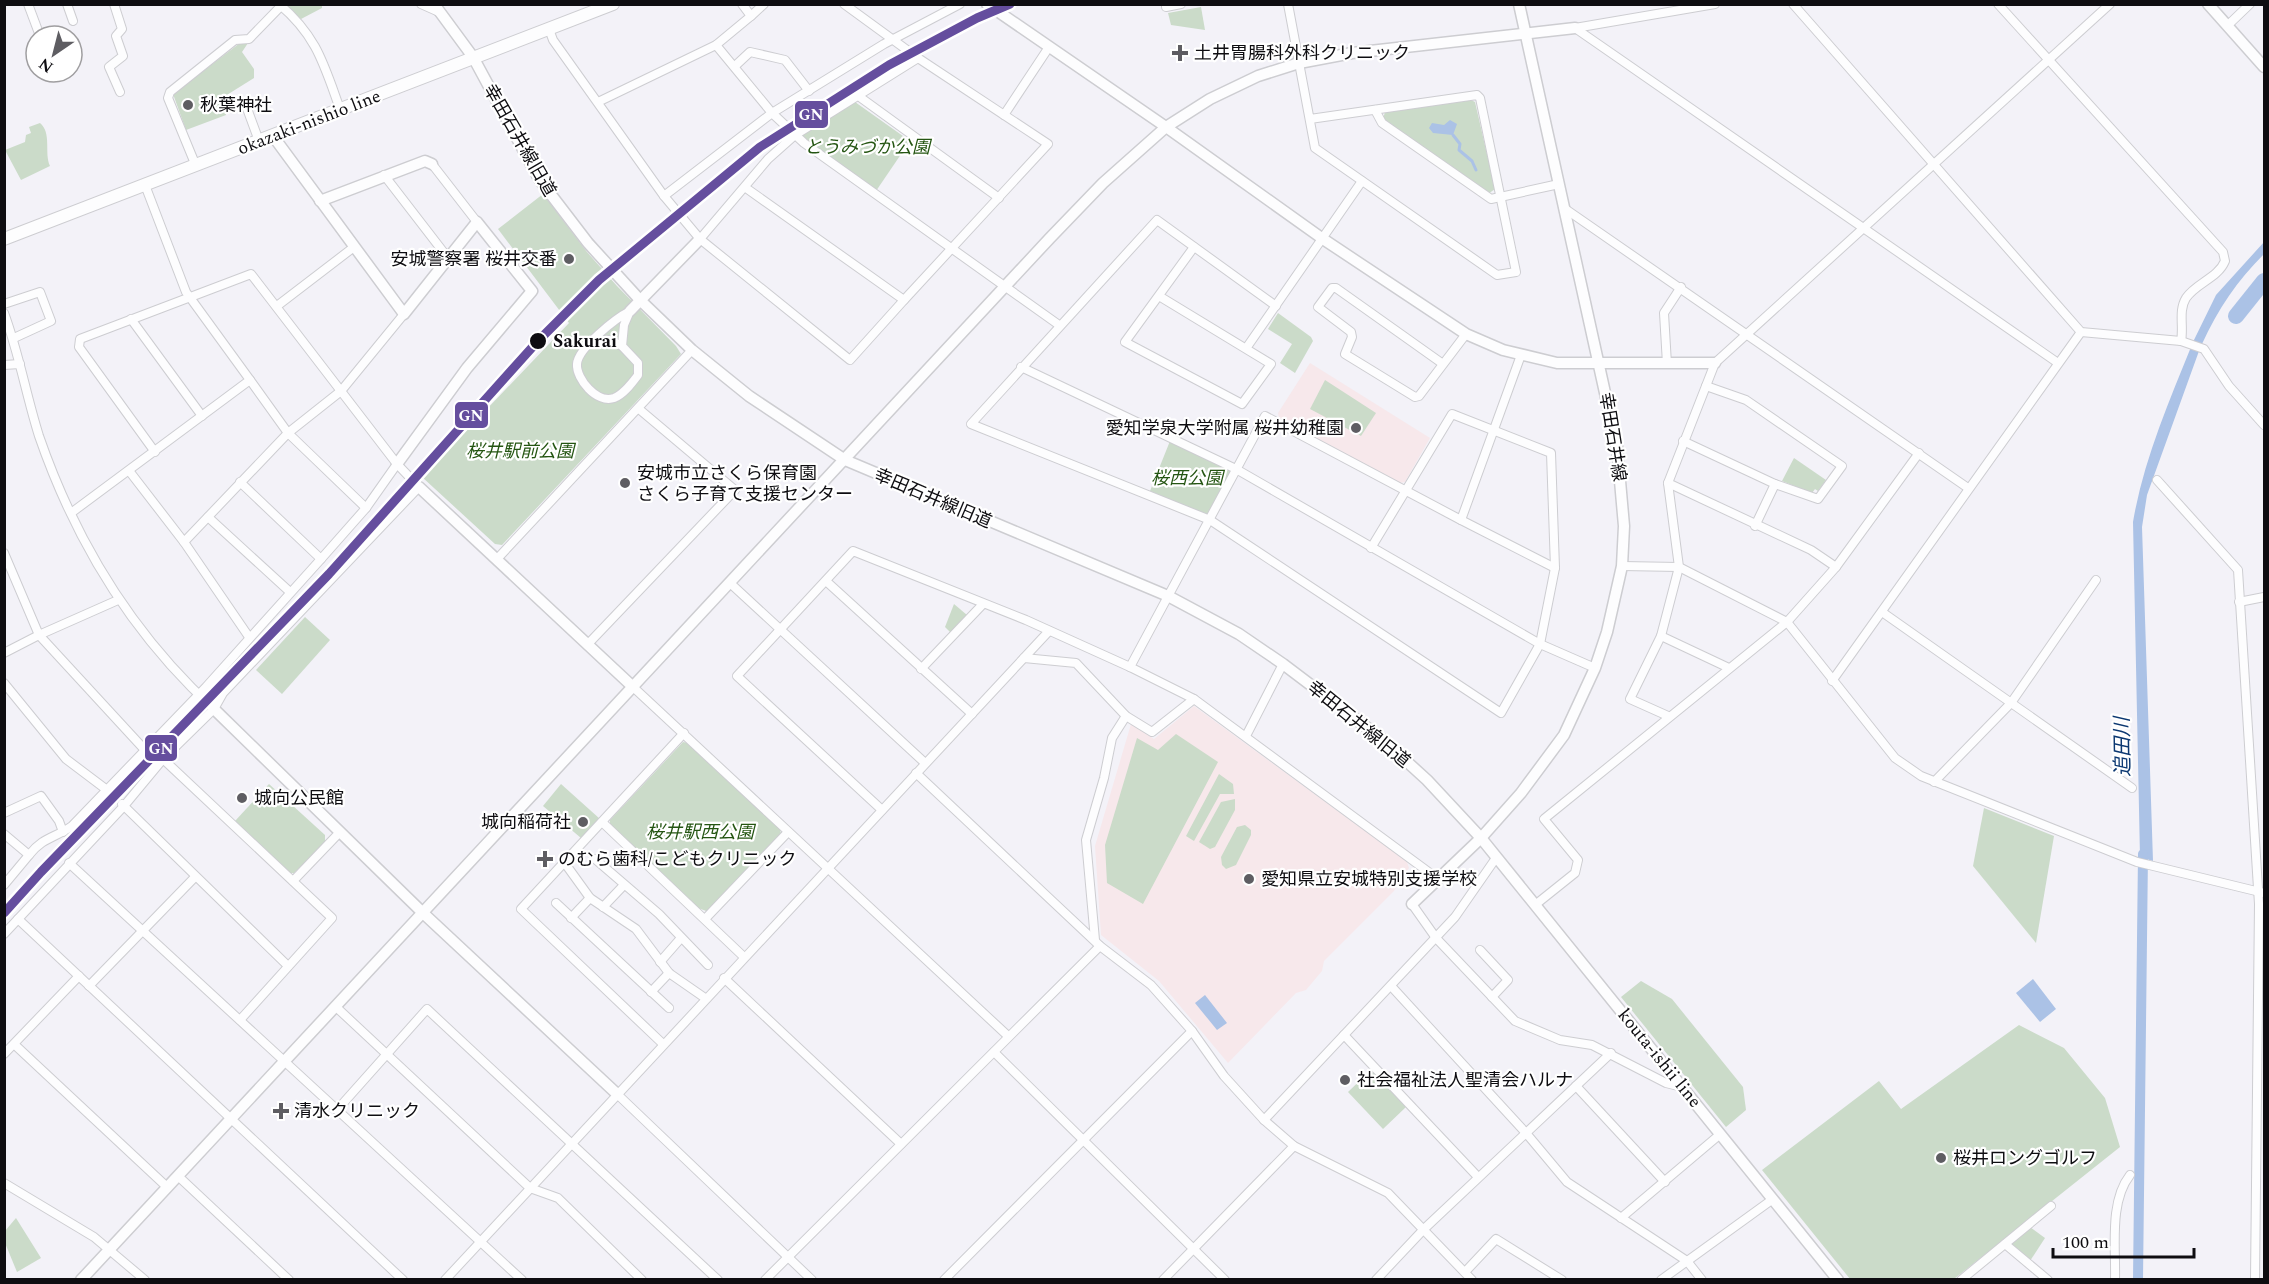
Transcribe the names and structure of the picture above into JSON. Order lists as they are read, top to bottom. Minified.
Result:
{"streets":{"main road":["okazaki-nishio line"],"street":["幸田石井線旧道","幸田石井線","kouta-ishii line"]},"crossings":[["okazaki-nishio line","幸田石井線旧道"],["幸田石井線旧道","幸田石井線"],["幸田石井線旧道","kouta-ishii line"],["幸田石井線","kouta-ishii line"]],"water":["追田川"],"parks":["とうみづか公園","桜井駅前公園","桜西公園","桜井駅西公園"],"places":{"health":["土井胃腸科外科クリニック","のむら歯科/こどもクリニック","清水クリニック"],"other":["秋葉神社","安城警察署 桜井交番","Sakurai","愛知学泉大学附属 桜井幼稚園","安城市立さくら保育園 さくら子育て支援センター","城向公民館","城向稲荷社","愛知県立安城特別支援学校","社会福祉法人聖清会ハルナ","桜井ロングゴルフ"]},"lines":["transit line GN"],"scale_bar":"100 m","north":"bottom left"}
